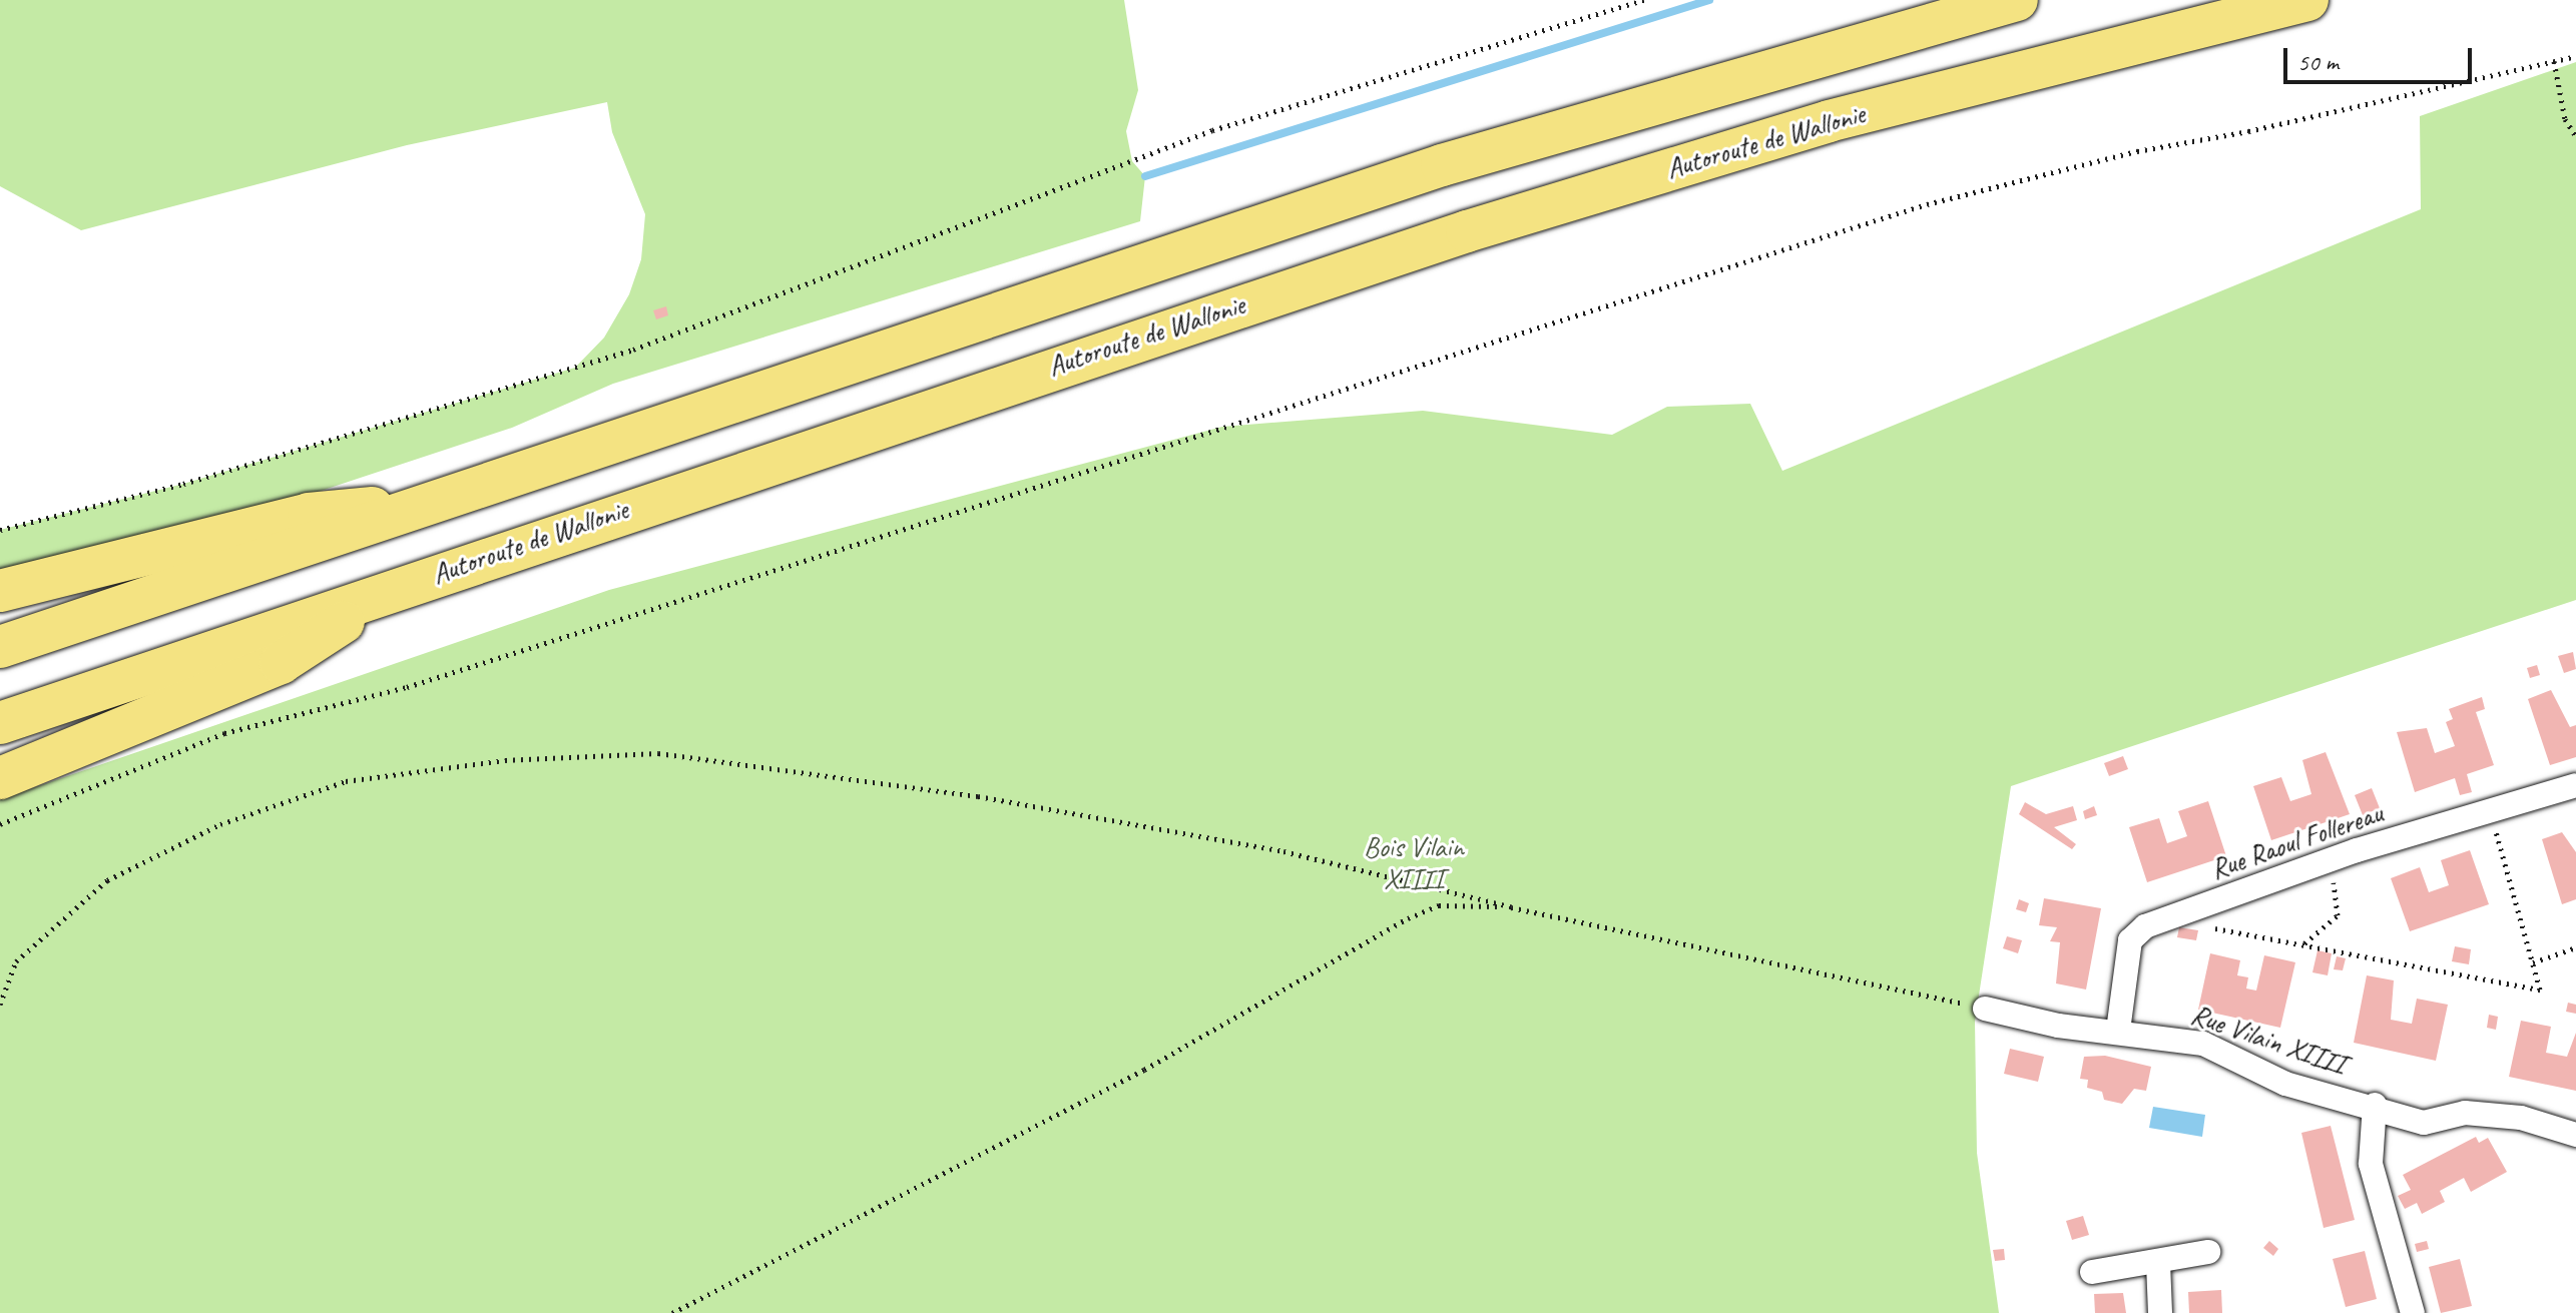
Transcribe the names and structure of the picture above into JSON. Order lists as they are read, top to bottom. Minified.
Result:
{"streets":{"highway":["Autoroute de Wallonie"],"street":["Rue Raoul Follereau","Rue Vilain XIIII"]},"crossings":[["Rue Raoul Follereau","Rue Vilain XIIII"]],"parks":["Bois Vilain XIIII"],"scale_bar":"50 m"}
